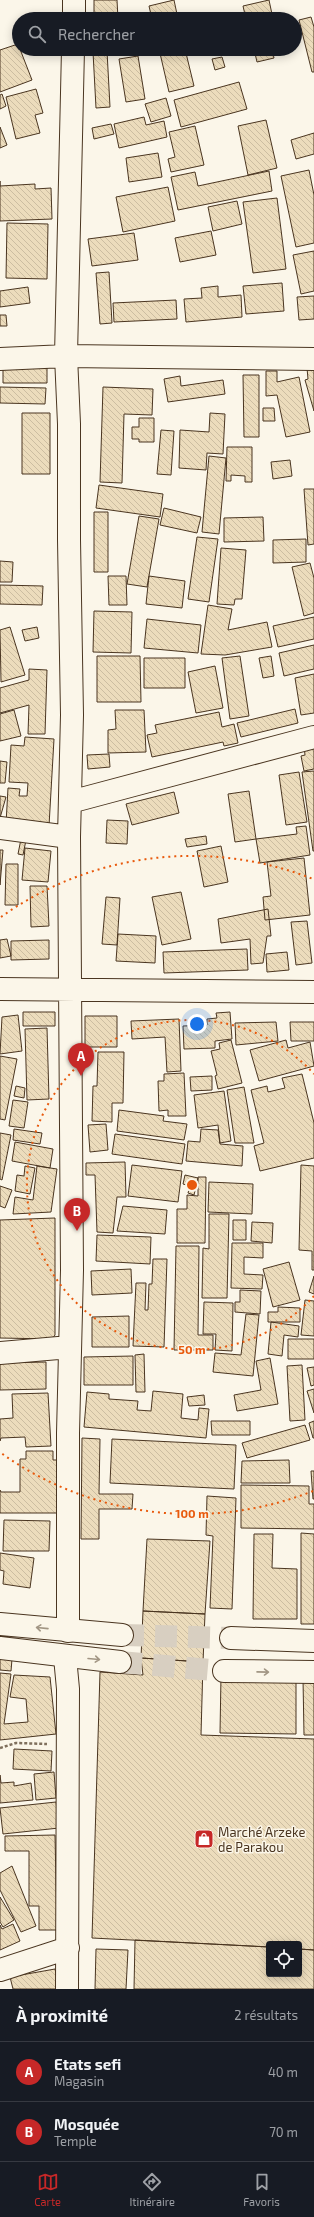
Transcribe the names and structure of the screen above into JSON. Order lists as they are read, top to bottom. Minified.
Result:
{"places":{"shop":["Marché Arzeke de Parakou"]},"page":{"search":"Rechercher","pins":["A","B"],"heading":["À proximité","2 résultats"],"list":[{"mark":"A","name":"Etats sefi","note":"Magasin","value":"40 m"},{"mark":"B","name":"Mosquée","note":"Temple","value":"70 m"}],"nav":["Carte","Itinéraire","Favoris"]},"rings":["50 m","100 m"]}
